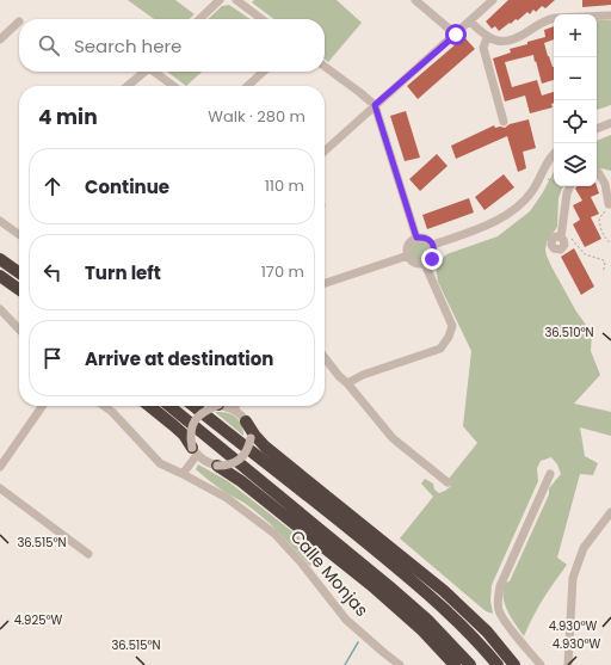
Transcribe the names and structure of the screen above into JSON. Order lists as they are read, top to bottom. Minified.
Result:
{"streets":{"street":["Calle Monjas"]},"page":{"map_buttons":["+","−"],"search":"Search here","heading":["4 min","Walk · 280 m"],"list":[["Continue","110 m"],["Turn left","170 m"],"Arrive at destination"]},"coordinates":["36.510°N","36.515°N","4.925°W","4.930°W"]}
